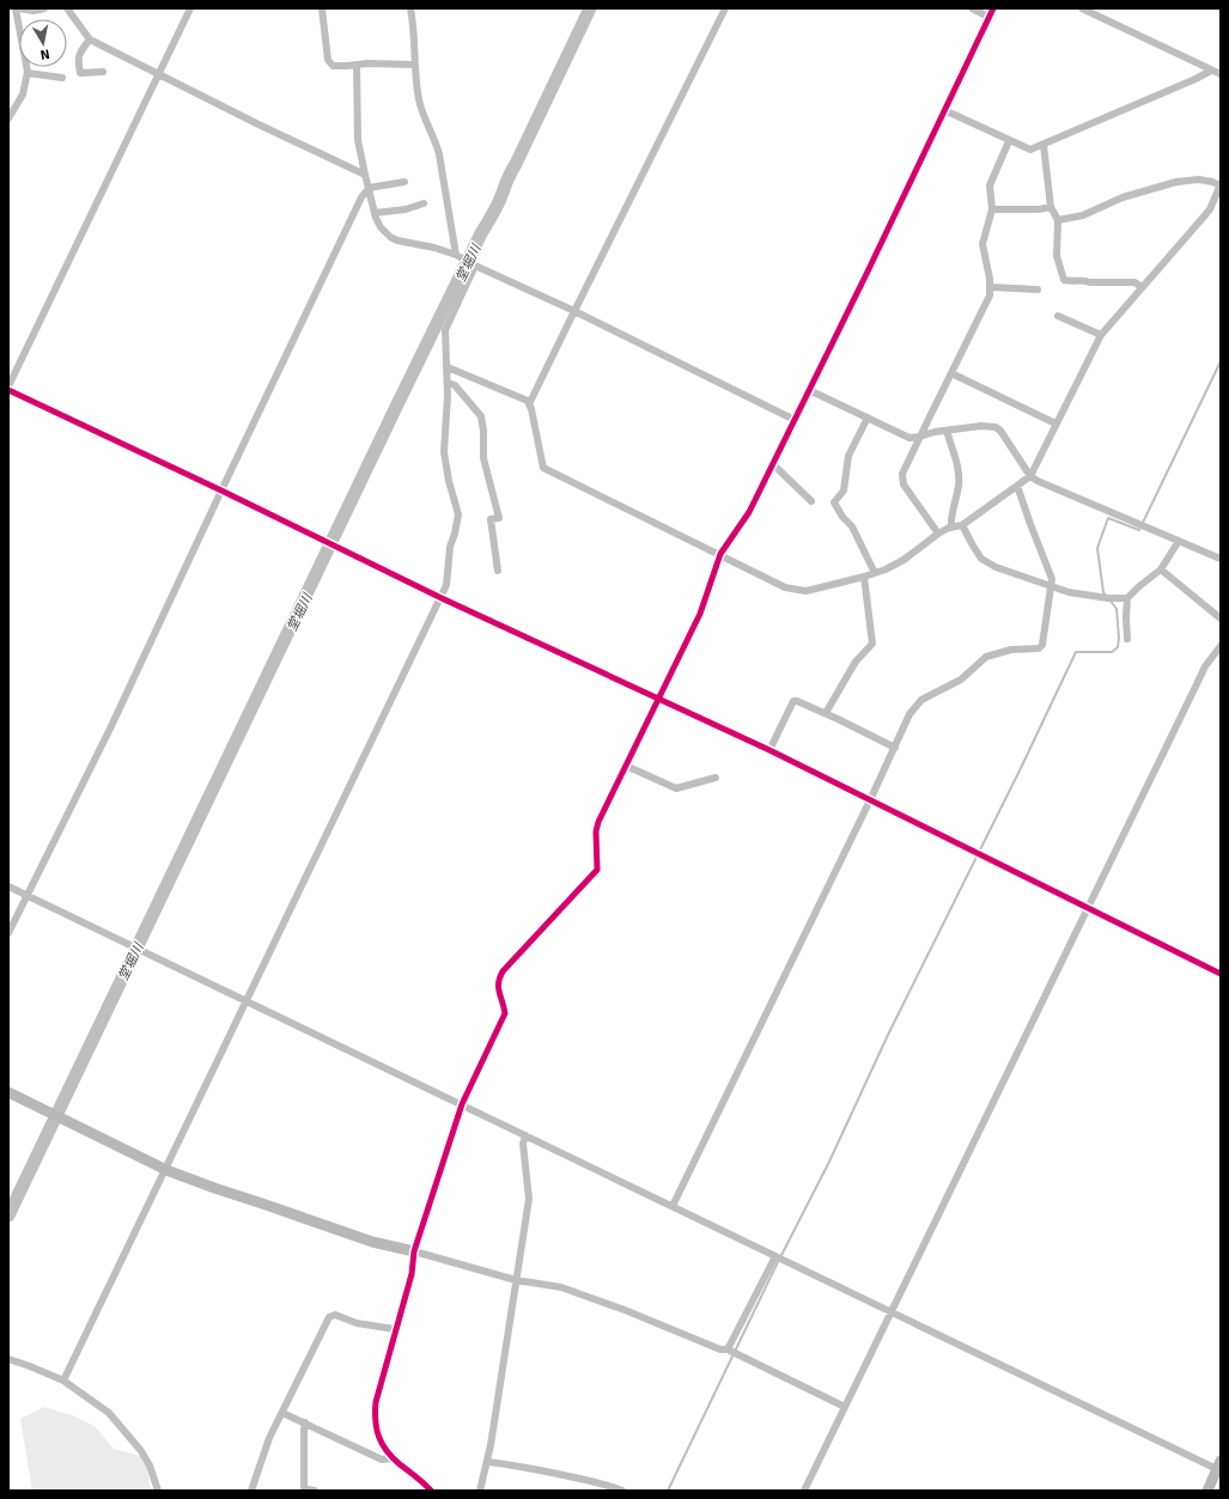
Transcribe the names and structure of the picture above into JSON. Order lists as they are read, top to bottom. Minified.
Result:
{"water":["堂堀川"],"north":"bottom"}
